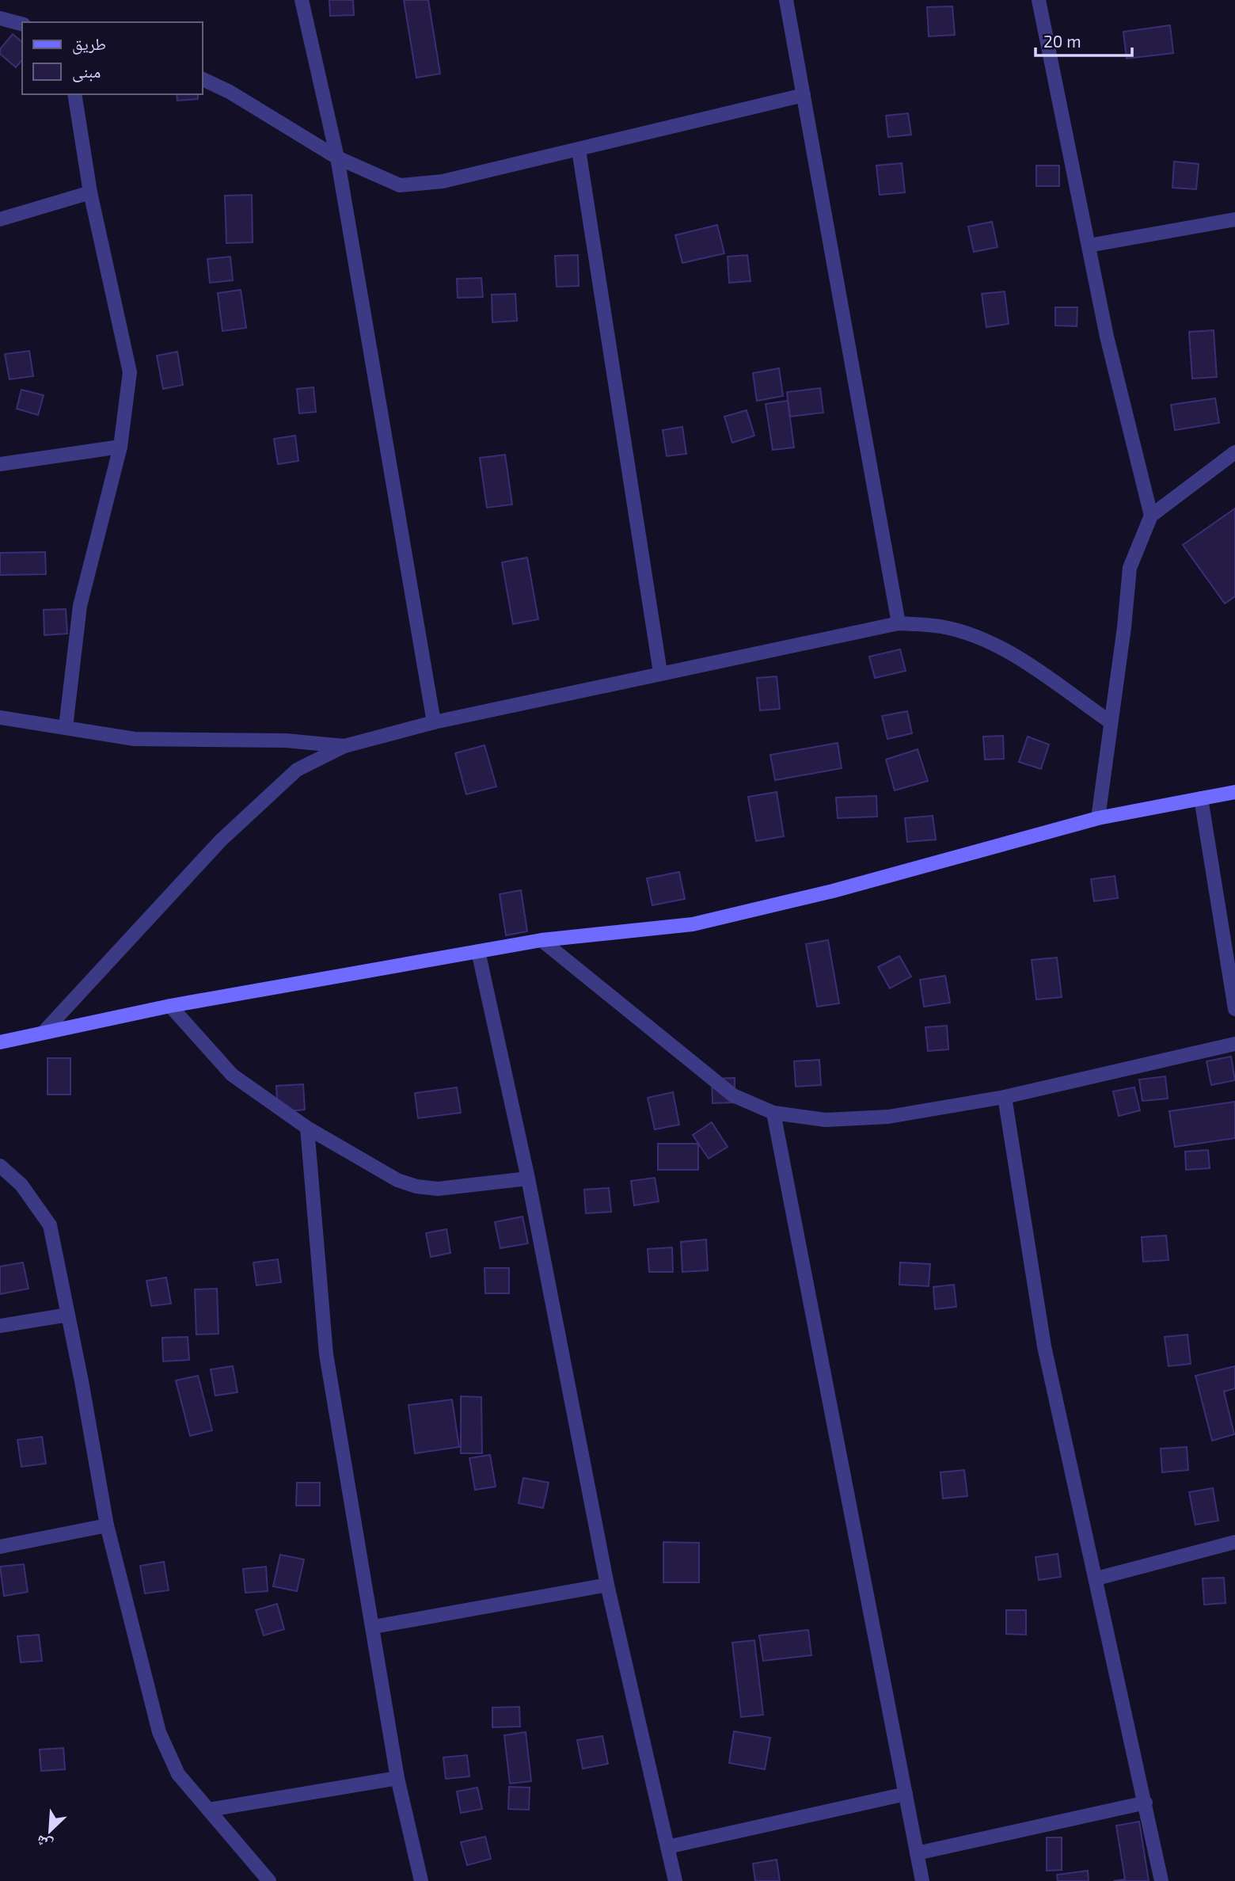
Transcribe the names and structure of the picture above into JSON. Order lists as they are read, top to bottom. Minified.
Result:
{"legend":["طريق","مبنى"],"scale_bar":"20 m","north":"bottom left"}
